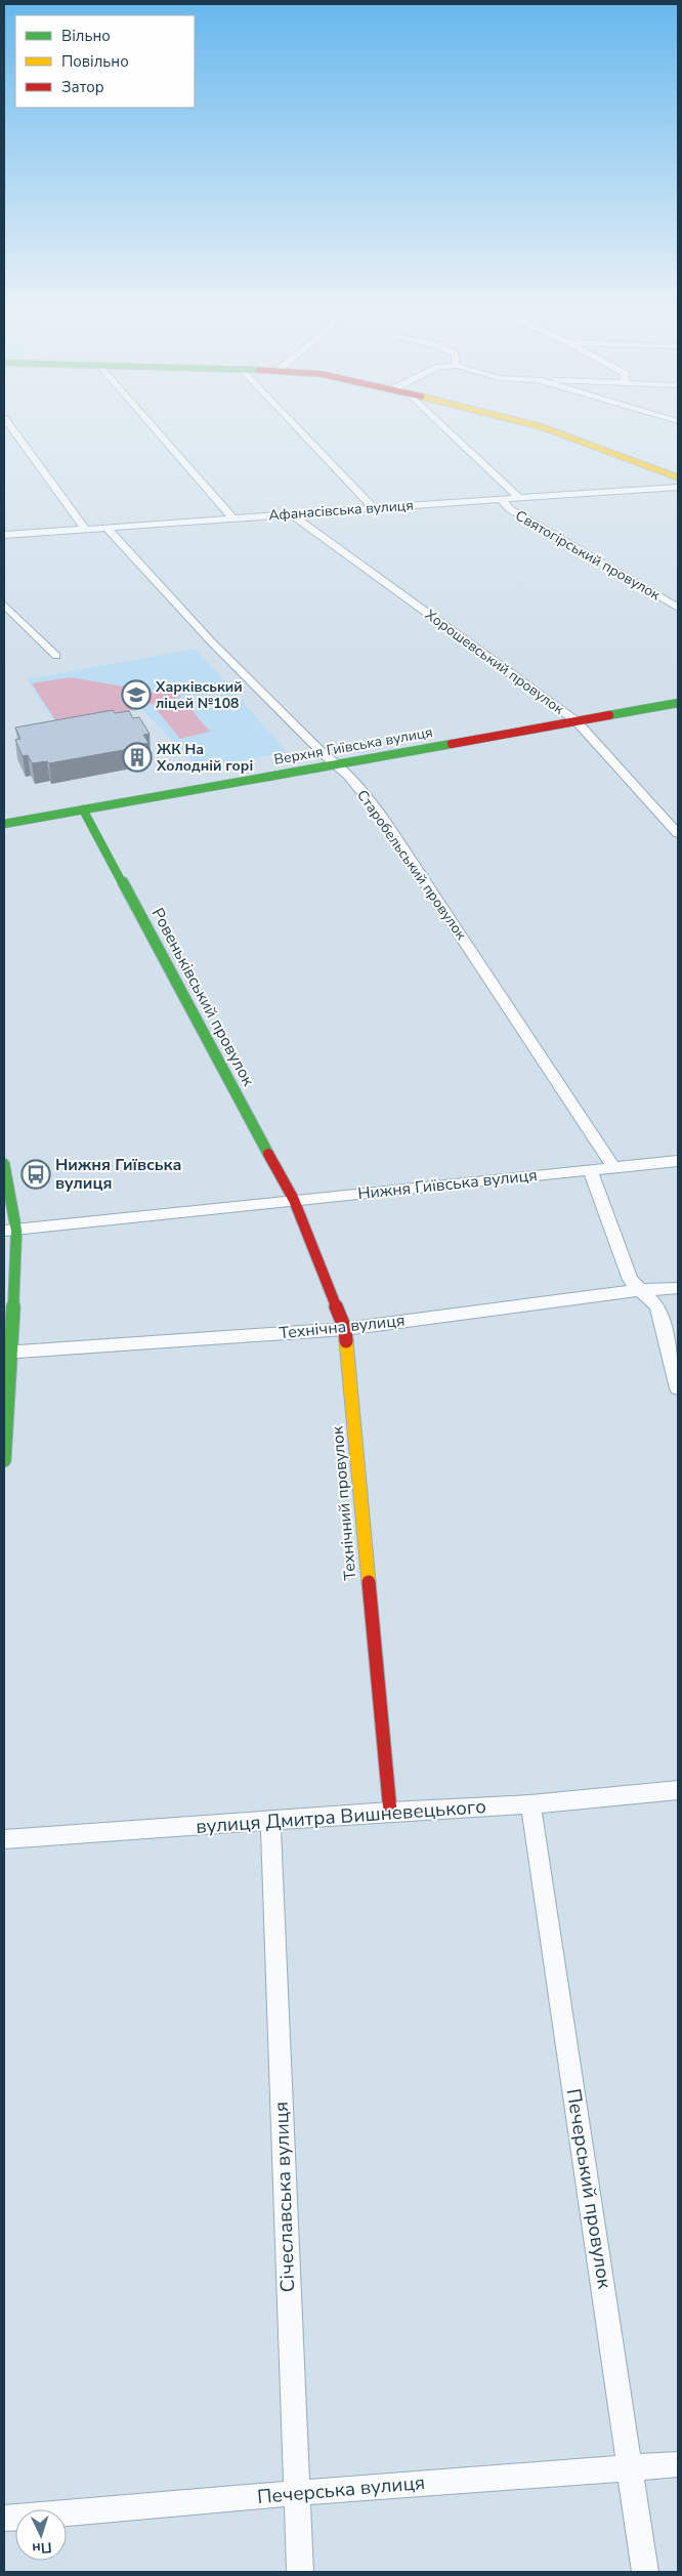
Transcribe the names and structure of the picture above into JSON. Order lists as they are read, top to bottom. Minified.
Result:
{"streets":{"street":["Афанасівська вулиця","Святогірський провулок","Хорошевський провулок","Верхня Гиївська вулиця","Старобельський провулок","Ровеньківський провулок","Нижня Гиївська вулиця","Технічна вулиця","Технічний провулок","вулиця Дмитра Вишневецького","Печерський провулок","Січеславська вулиця","Печерська вулиця"]},"crossings":[["Афанасівська вулиця","Святогірський провулок"],["Афанасівська вулиця","Хорошевський провулок"],["Афанасівська вулиця","Старобельський провулок"],["Хорошевський провулок","Верхня Гиївська вулиця"],["Верхня Гиївська вулиця","Старобельський провулок"],["Верхня Гиївська вулиця","Ровеньківський провулок"],["Старобельський провулок","Нижня Гиївська вулиця"],["Ровеньківський провулок","Нижня Гиївська вулиця"],["Ровеньківський провулок","Технічний провулок"],["Нижня Гиївська вулиця","Технічний провулок"],["Технічна вулиця","Технічний провулок"],["Технічний провулок","вулиця Дмитра Вишневецького"],["вулиця Дмитра Вишневецького","Печерський провулок"],["вулиця Дмитра Вишневецького","Січеславська вулиця"],["Печерський провулок","Печерська вулиця"],["Січеславська вулиця","Печерська вулиця"]],"places":{"school or university":["Харківський ліцей №108"],"building":["ЖК На Холодній горі"],"bus stop":["Нижня Гиївська вулиця"]},"legend":["Вільно","Повільно","Затор"],"north":"bottom"}
